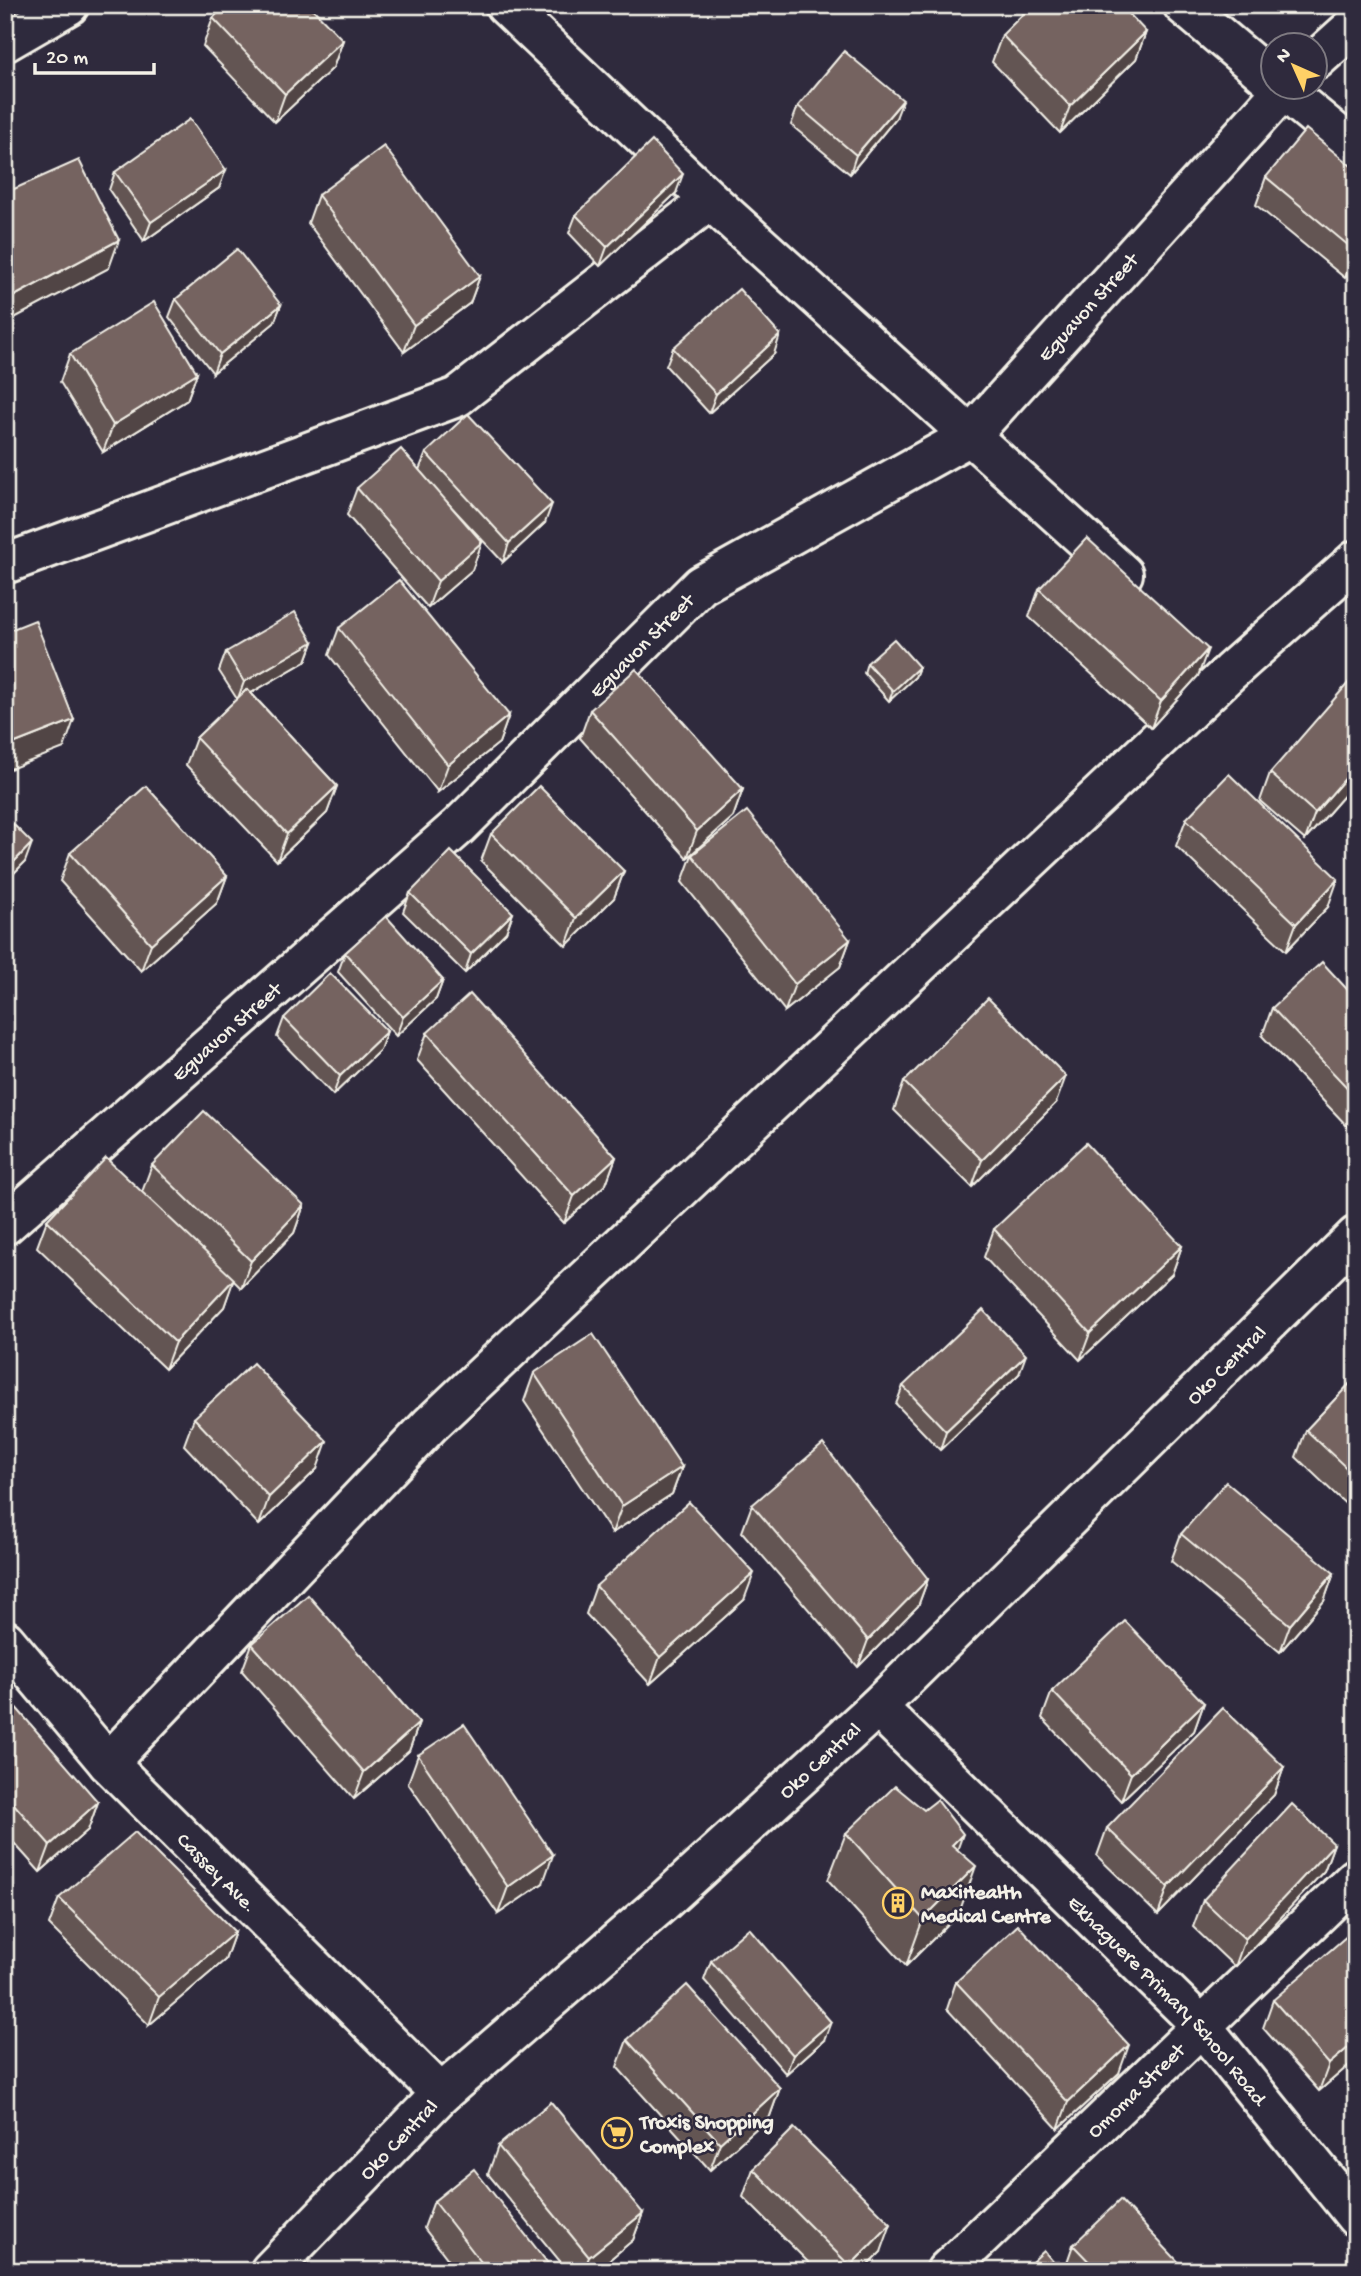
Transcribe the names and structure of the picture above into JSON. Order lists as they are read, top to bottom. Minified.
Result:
{"streets":{"street":["Eguavon Street","Oko Central","Cassey Ave.","Ekhaguere Primary School Road","Omoma Street"]},"crossings":[["Oko Central","Cassey Ave."],["Oko Central","Ekhaguere Primary School Road"],["Ekhaguere Primary School Road","Omoma Street"]],"places":{"building":["MaxiHealth Medical Centre"],"supermarket":["Troxis Shopping Complex"]},"scale_bar":"20 m","north":"top left"}
